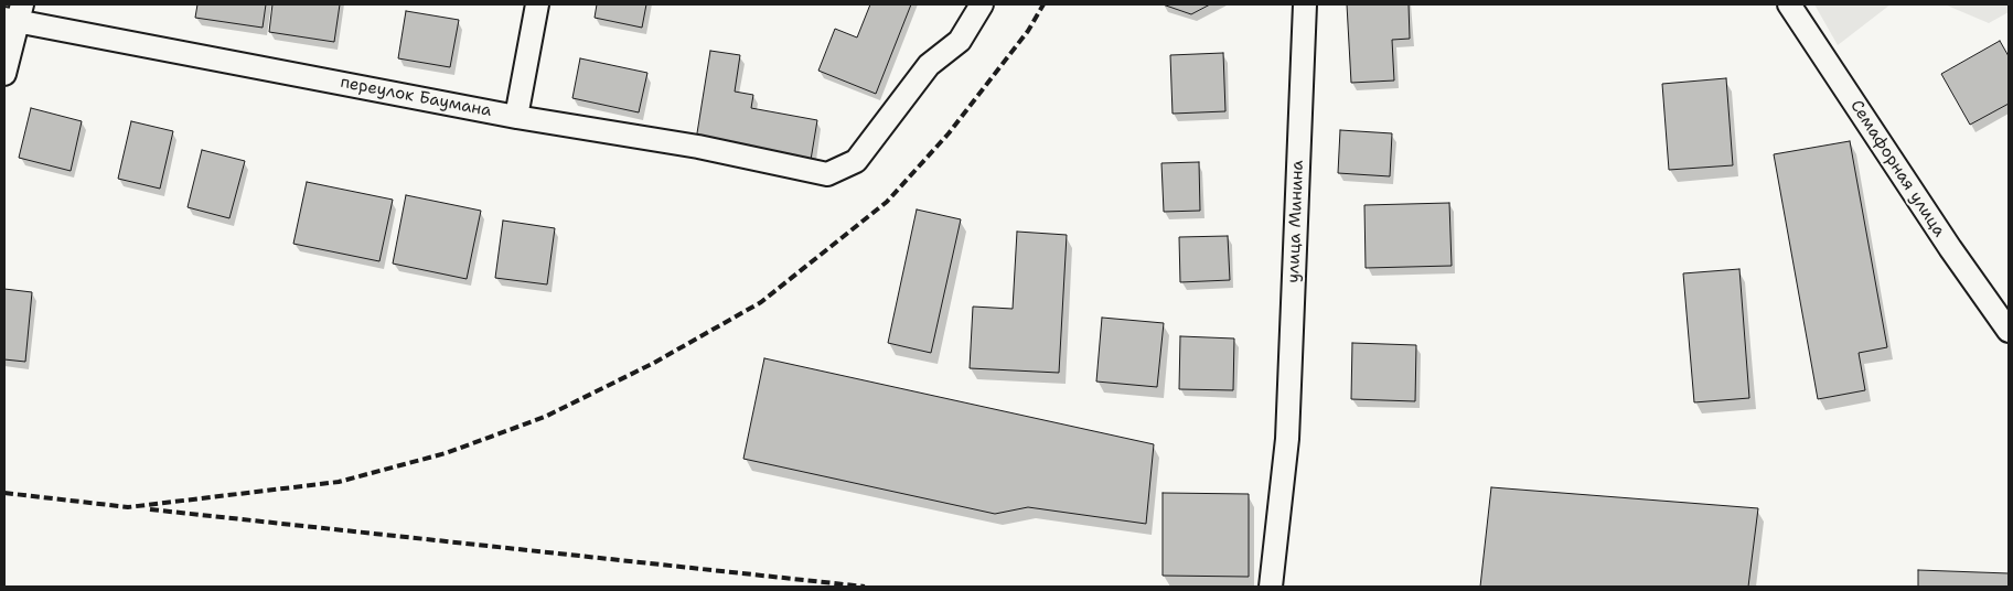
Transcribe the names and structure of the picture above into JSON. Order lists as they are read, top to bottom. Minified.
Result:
{"streets":{"street":["переулок Баумана","Семафорная улица","улица Минина"]}}
